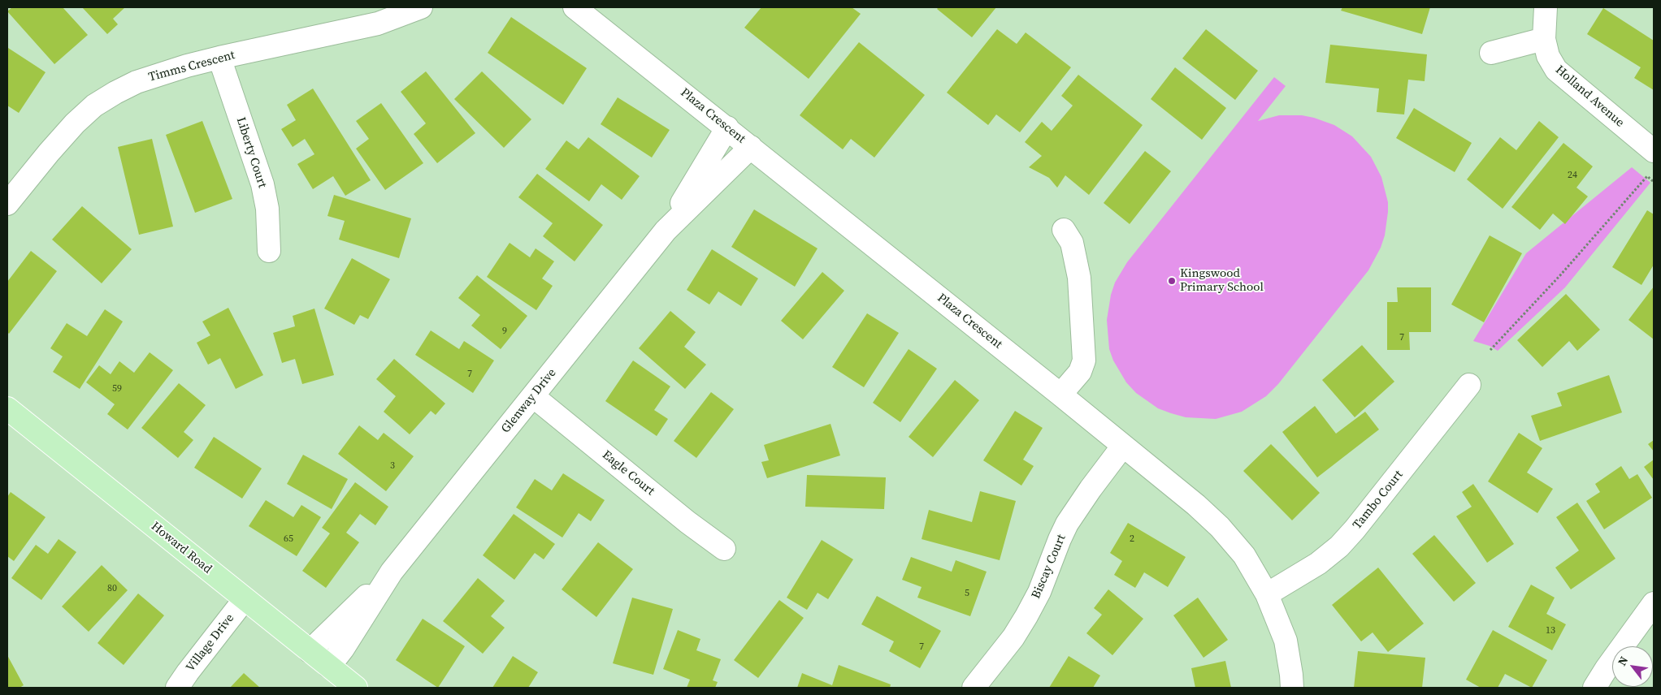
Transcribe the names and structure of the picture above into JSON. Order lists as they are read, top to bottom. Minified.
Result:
{"streets":{"main road":["Howard Road"],"street":["Timms Crescent","Holland Avenue","Plaza Crescent","Liberty Court","Glenway Drive","Eagle Court","Tambo Court","Biscay Court","Village Drive"]},"crossings":[["Timms Crescent","Liberty Court"],["Plaza Crescent","Glenway Drive"],["Plaza Crescent","Tambo Court"],["Plaza Crescent","Biscay Court"],["Glenway Drive","Eagle Court"],["Glenway Drive","Howard Road"],["Howard Road","Village Drive"]],"places":["Kingswood Primary School"],"house_numbers":["24","9","7","7","59","3","65","2","80","5","13","7"],"north":"top left"}
